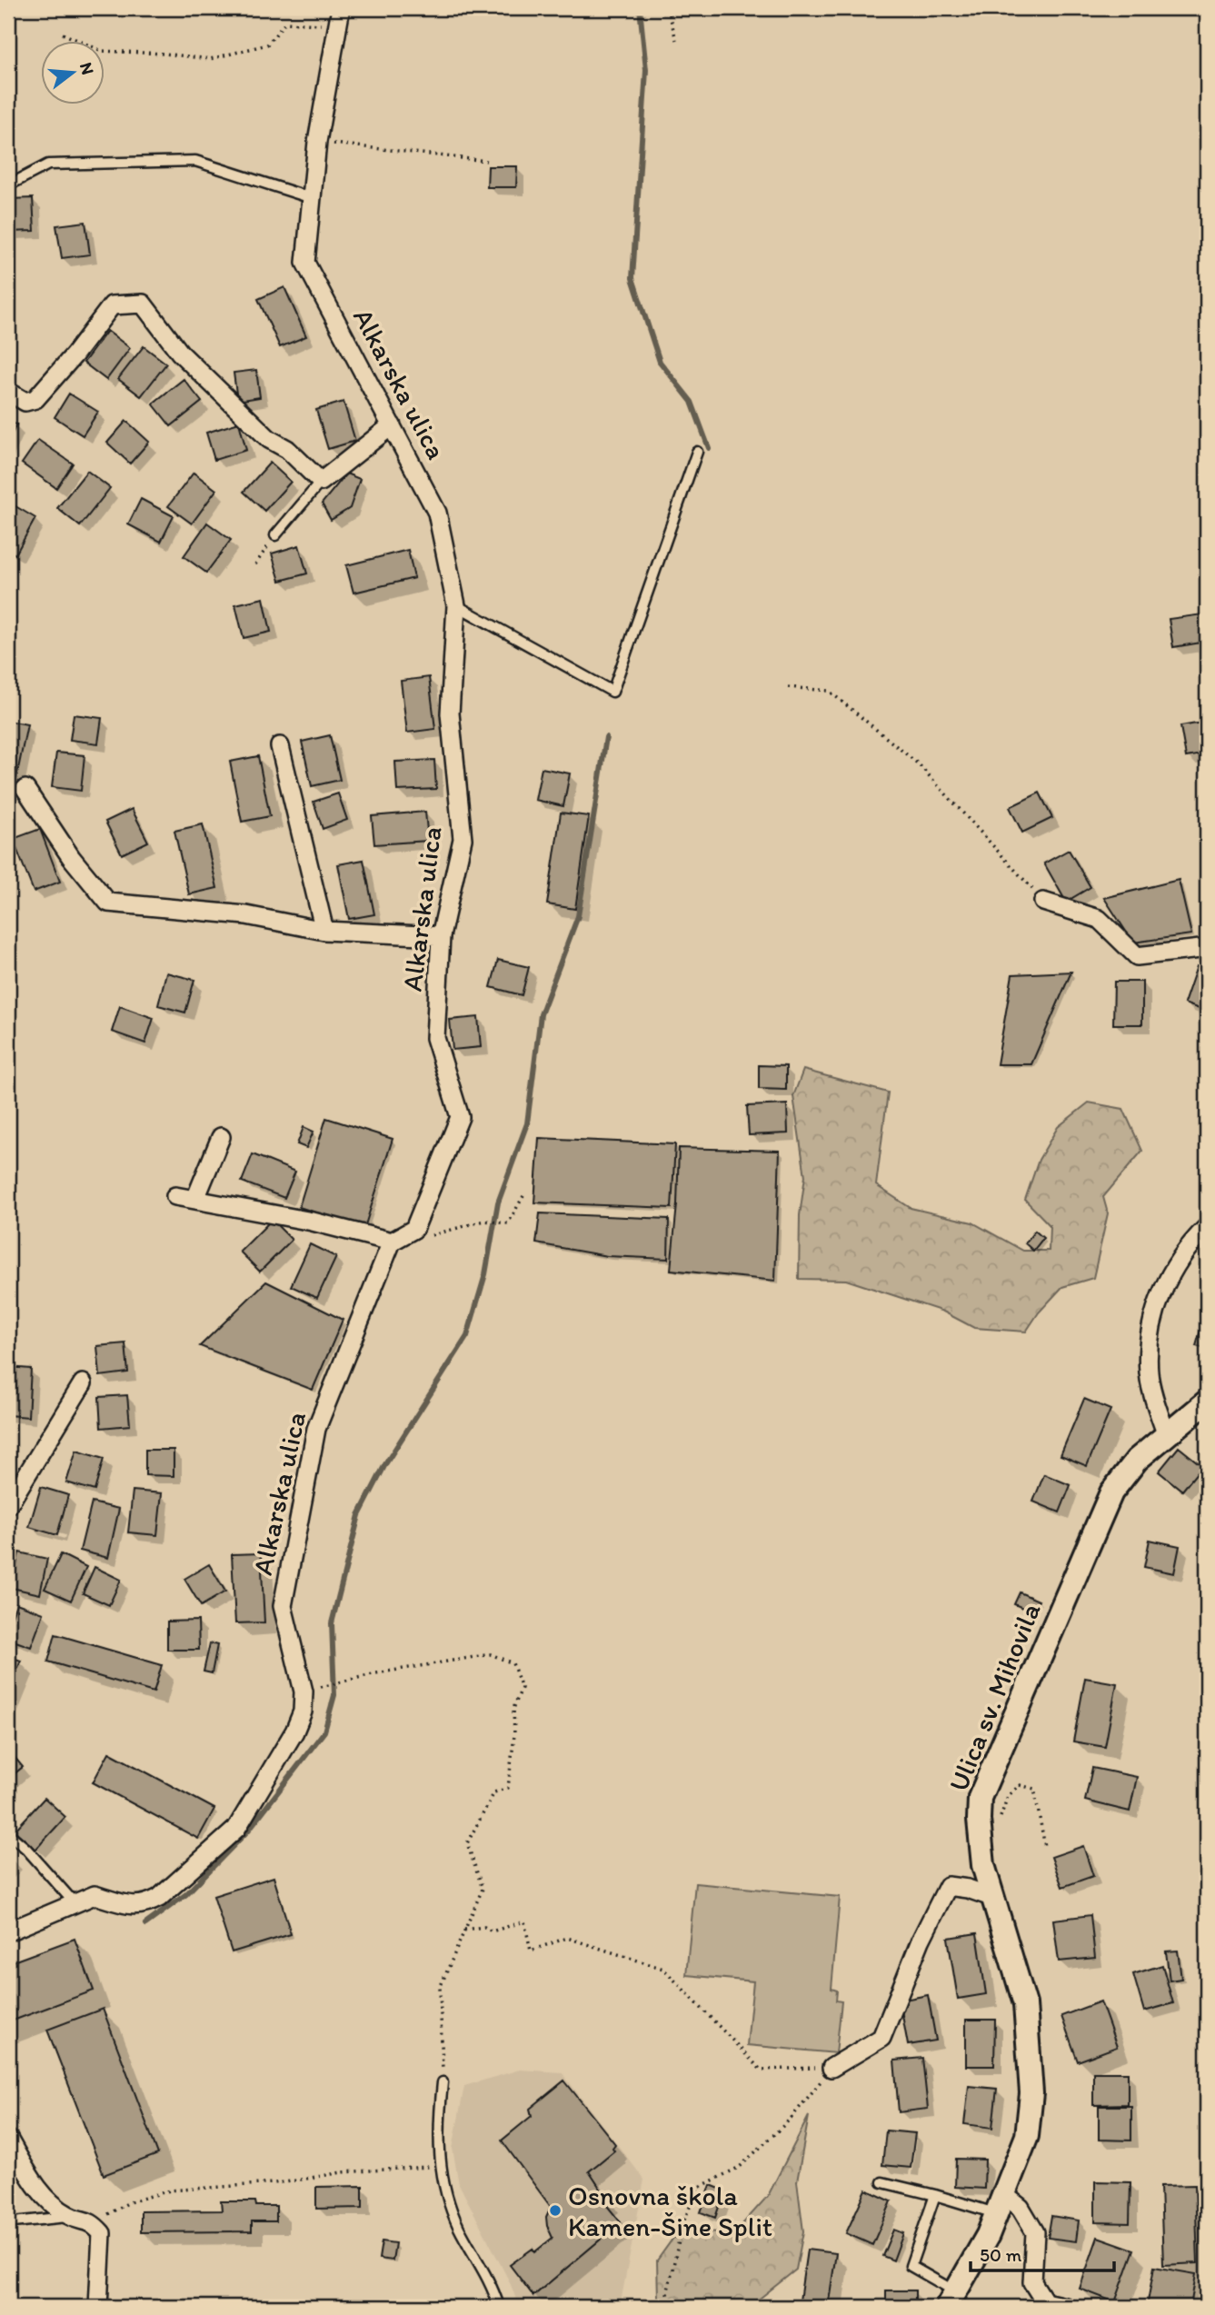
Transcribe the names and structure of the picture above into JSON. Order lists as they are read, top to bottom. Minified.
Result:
{"streets":{"street":["Alkarska ulica","Ulica sv. Mihovila"]},"places":["Osnovna škola Kamen-Šine Split"],"scale_bar":"50 m","north":"right"}
